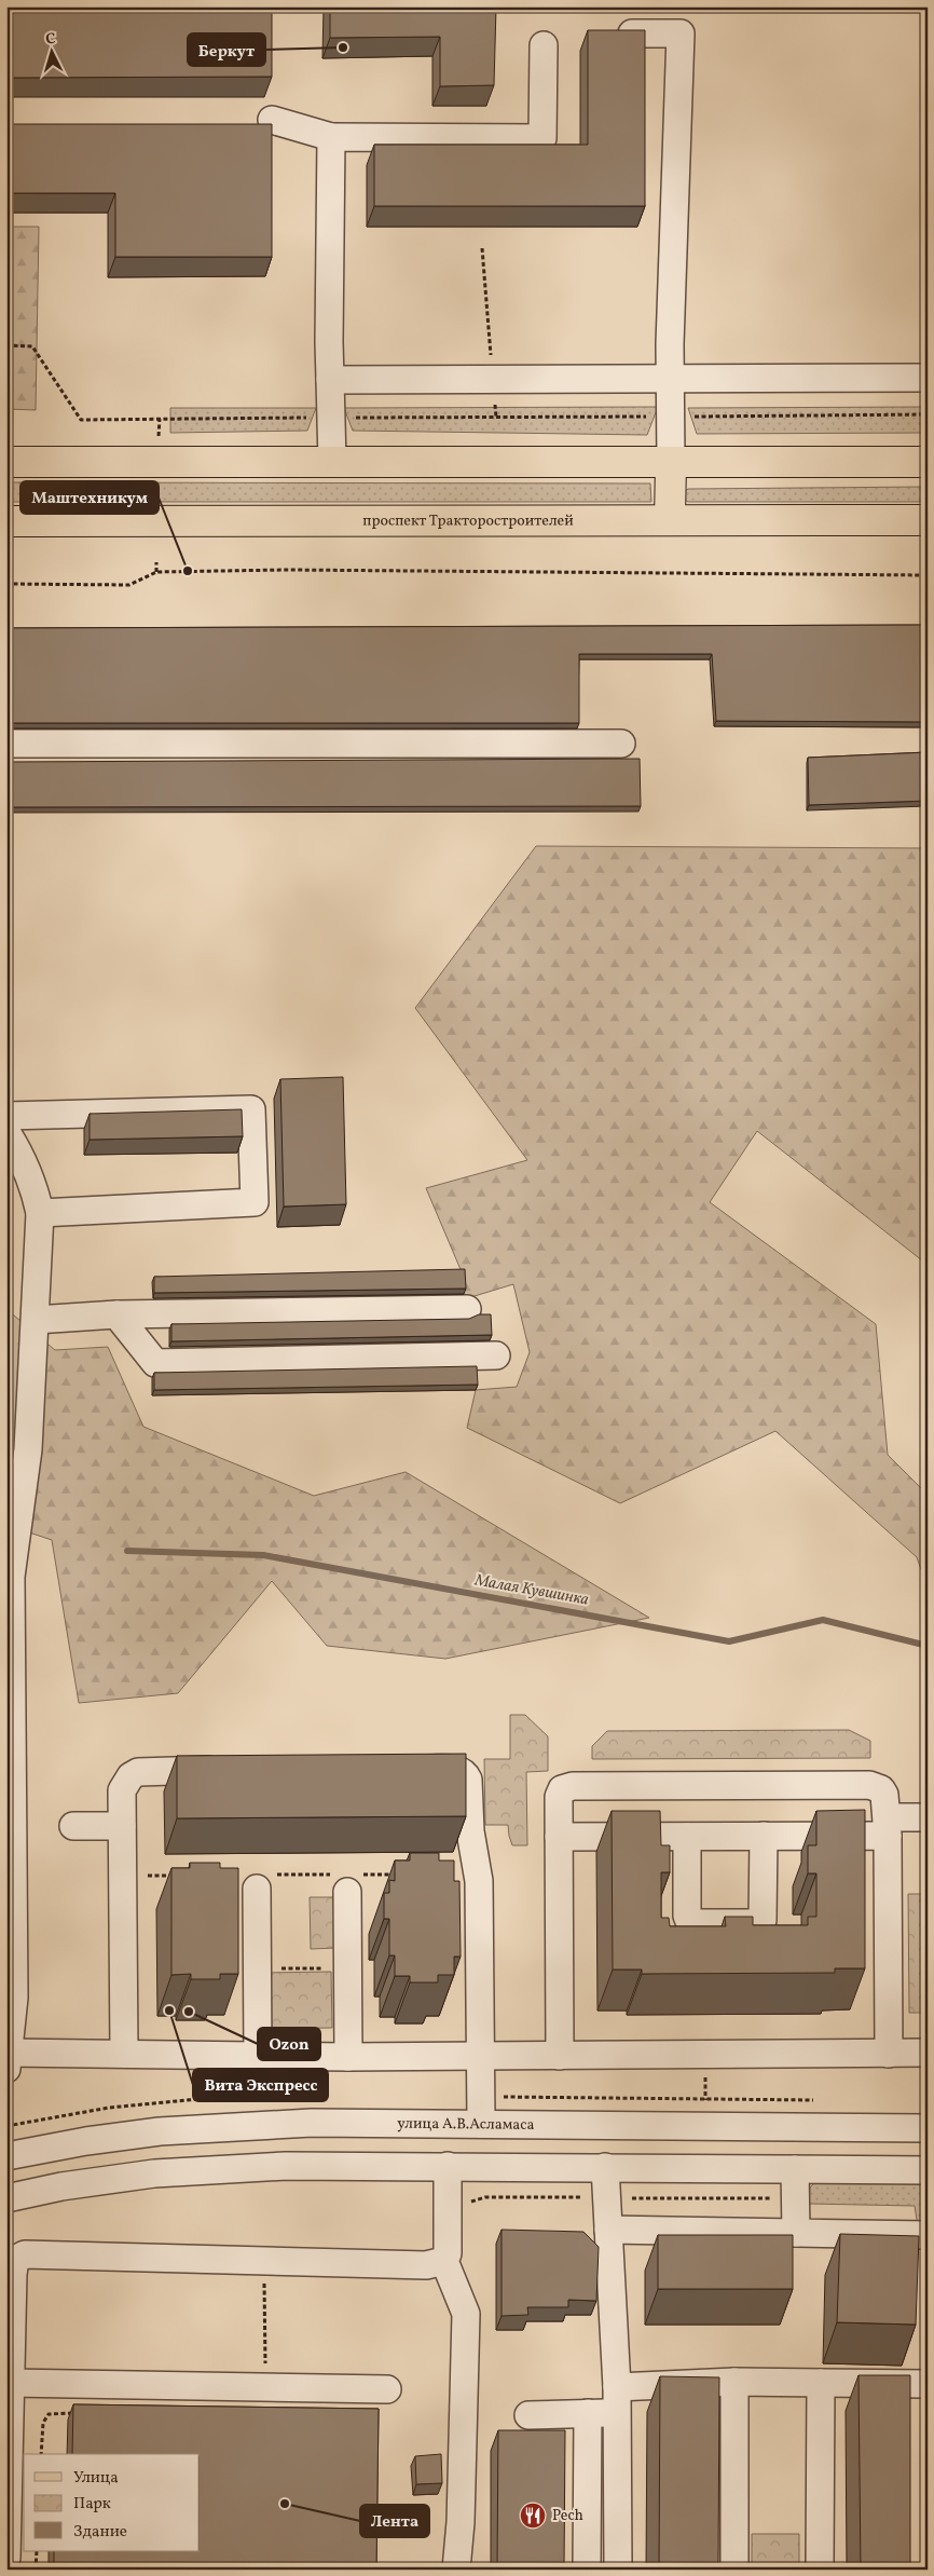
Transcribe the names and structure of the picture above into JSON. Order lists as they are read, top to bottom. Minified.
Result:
{"streets":{"main road":["проспект Тракторостроителей"],"street":["улица А.В.Асламаса"]},"water":["Малая Кувшинка"],"places":{"other":["Беркут","Маштехникум","Вита Экспресс","Ozon","Лента"],"restaurant":["Pech"]},"legend":["Улица","Парк","Здание"],"north":"top"}
